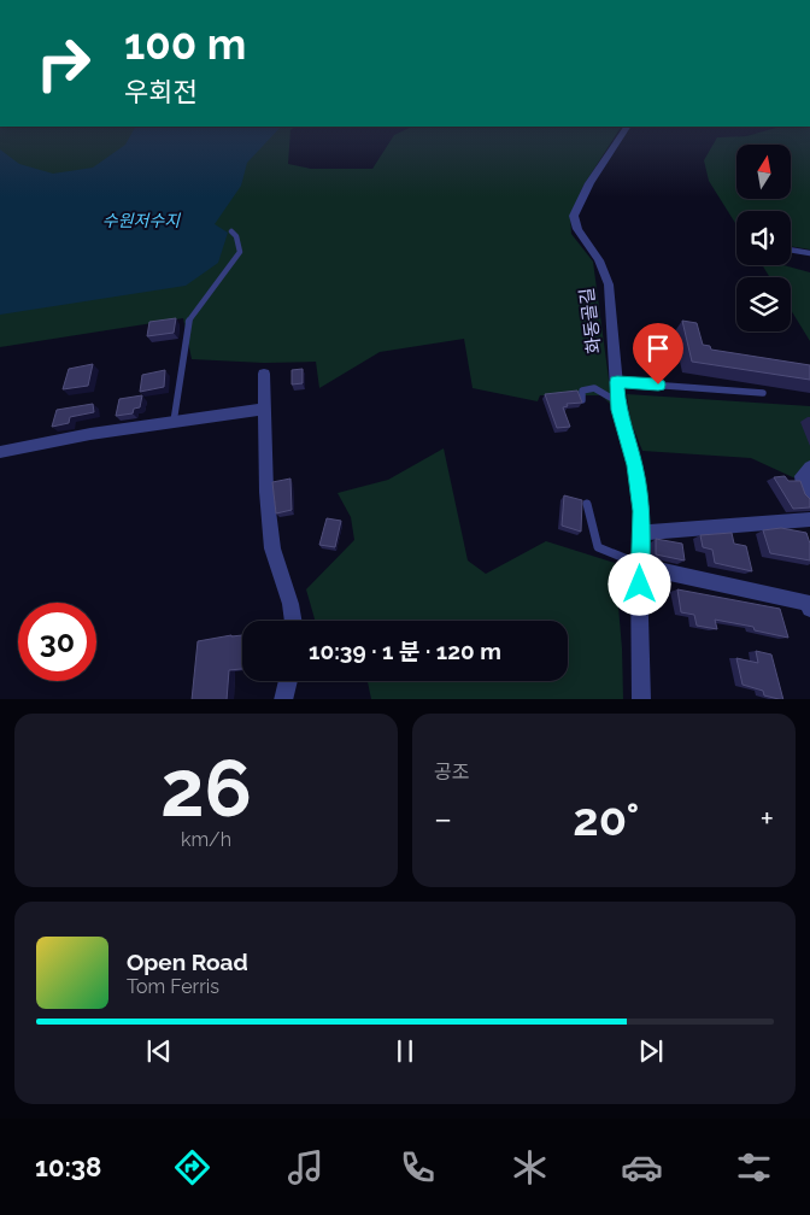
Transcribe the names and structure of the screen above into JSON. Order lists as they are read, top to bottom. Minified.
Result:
{"streets":{"street":["화동골길"]},"water":["수원저수지"],"north":"top","page":{"turn":["100 m","우회전"],"limit":"30","trip":"10:39 · 1 분 · 120 m","tile":[["26","km/h"],"공조"],"heat":["−","20°","+"],"song":["Open Road","Tom Ferris"],"tabs":"10:38"}}
